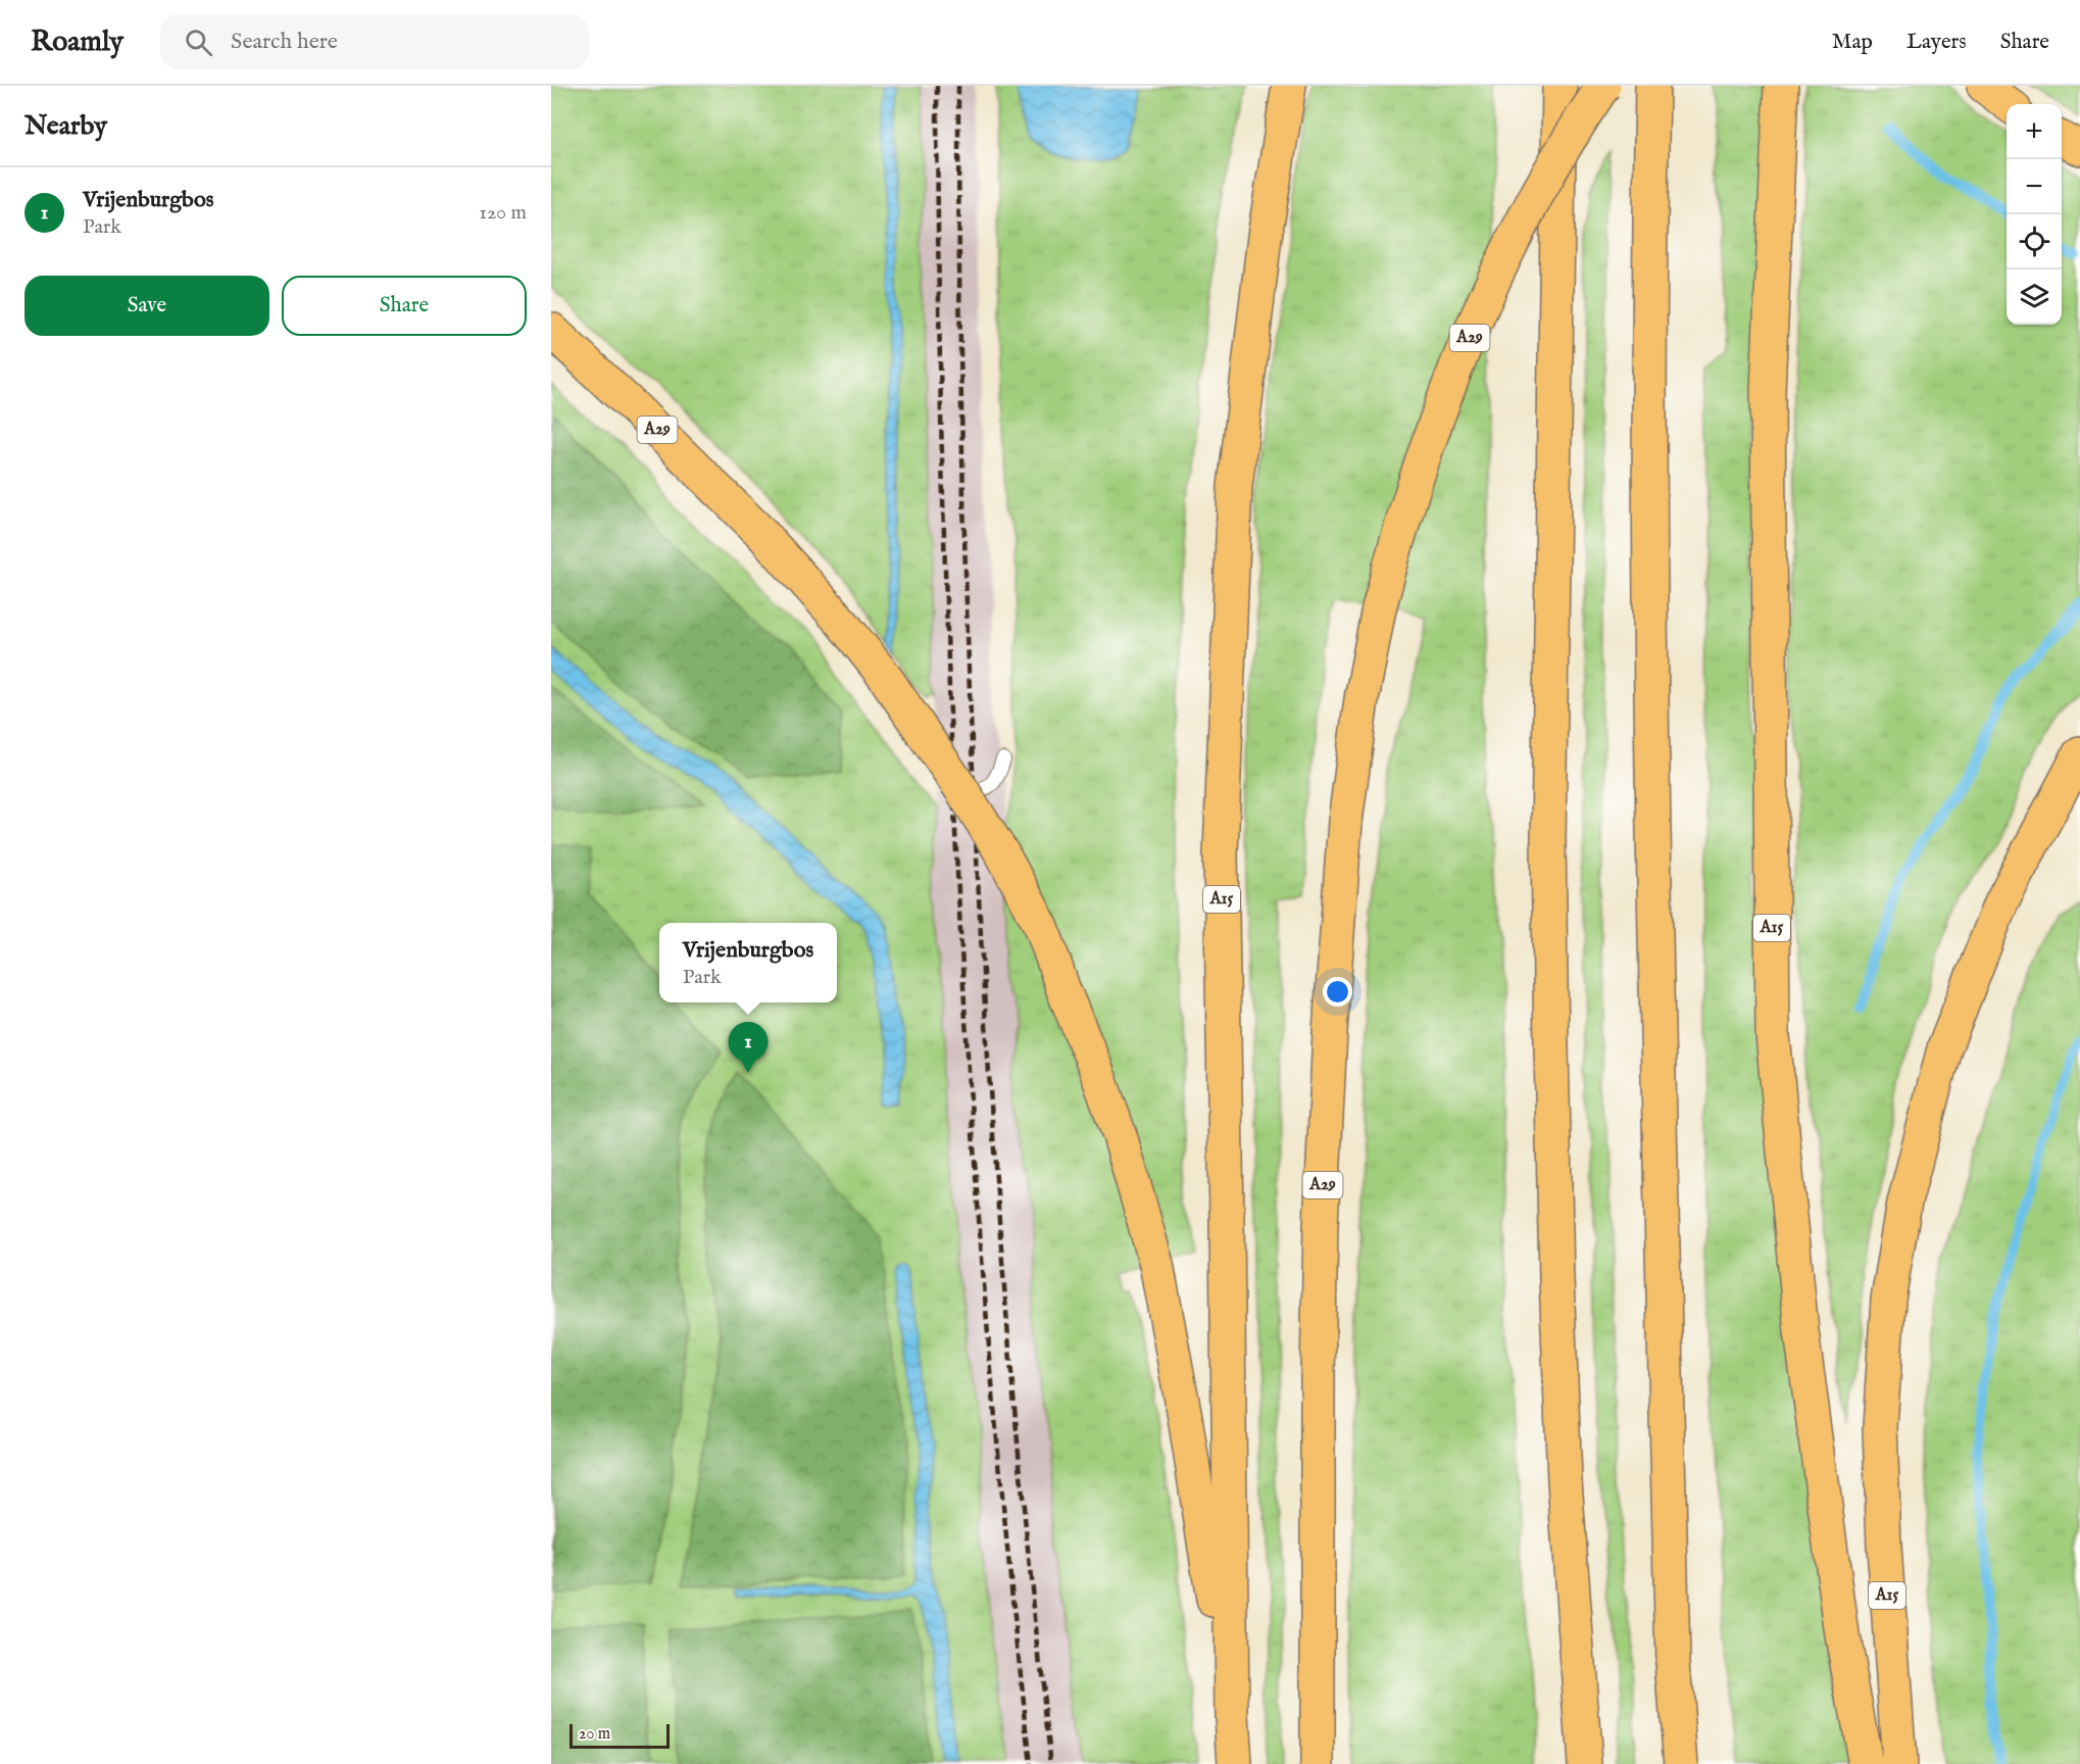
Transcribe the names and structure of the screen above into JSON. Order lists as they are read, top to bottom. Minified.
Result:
{"streets":{"highway":["A29","A15"]},"crossings":[["A29","A15"]],"scale_bar":"20 m","page":{"header":"Roamly","search":"Search here","nav":["Map","Layers","Share"],"heading":"Nearby","map_buttons":["+","−"],"list":[{"mark":"1","name":"Vrijenburgbos","note":"Park","value":"120 m"}],"buttons":["Save","Share"],"popup":["Vrijenburgbos","Park"],"pins":"1","scale":"20 m"}}
